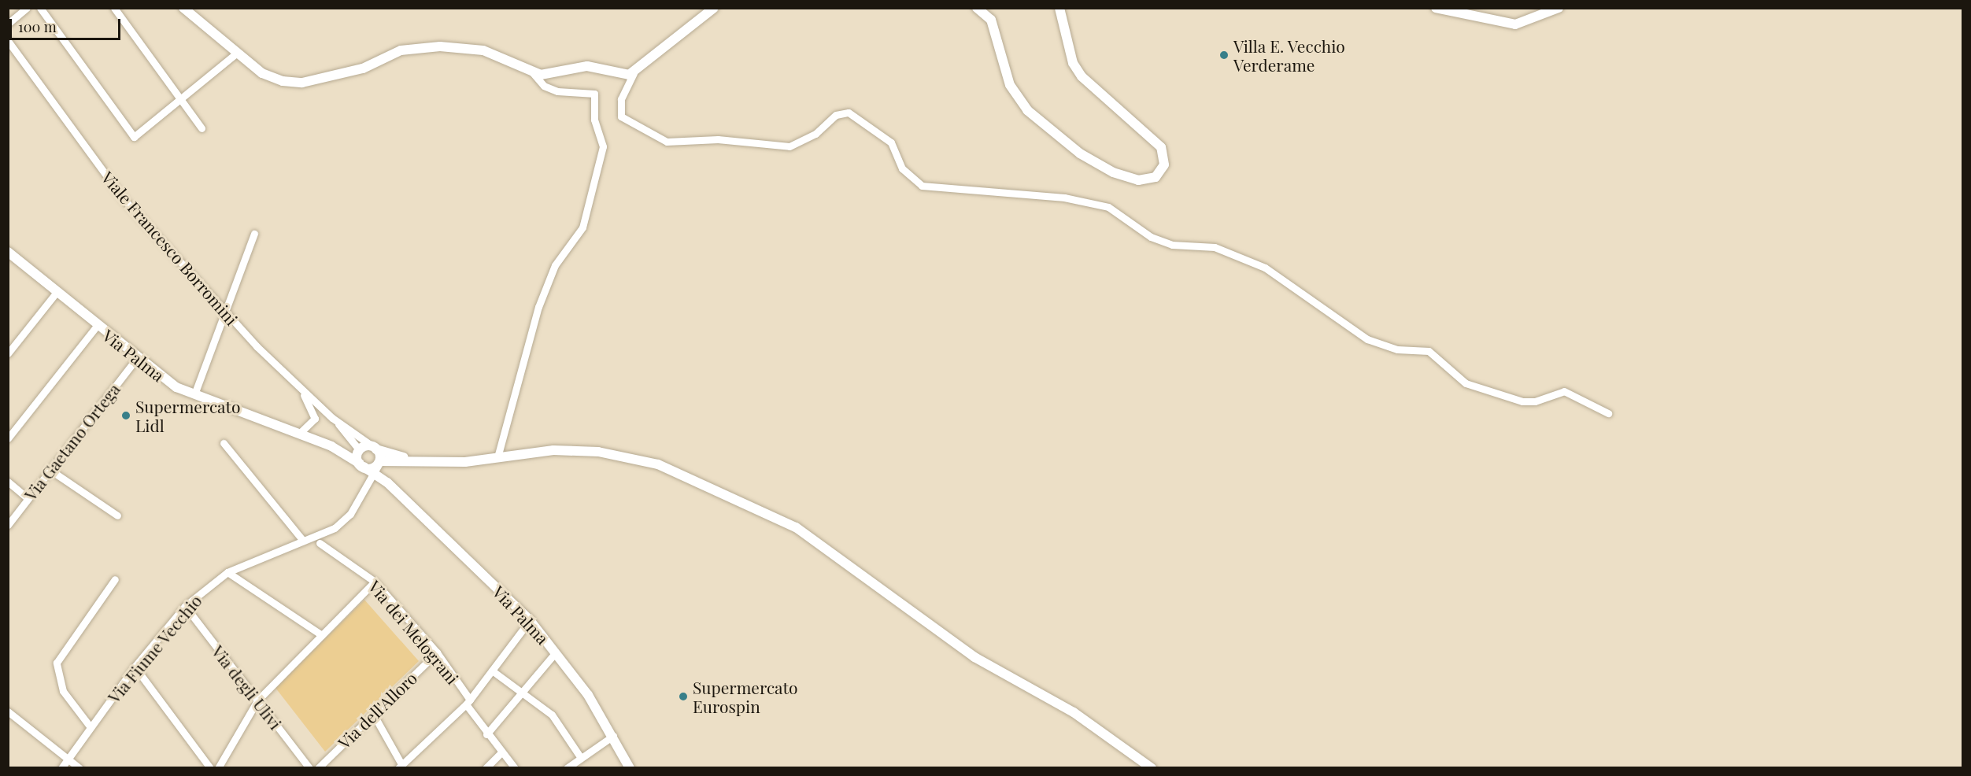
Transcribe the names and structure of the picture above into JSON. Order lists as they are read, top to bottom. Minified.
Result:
{"streets":{"street":["Viale Francesco Borromini","Via Palma","Via Gaetano Ortega","Via dei Melograni","Via Fiume Vecchio","Via degli Ulivi","Via dell'Alloro"]},"crossings":[["Via Palma","Via Gaetano Ortega"],["Via dei Melograni","Via dell'Alloro"],["Via Fiume Vecchio","Via degli Ulivi"]],"places":["Villa E. Vecchio Verderame","Supermercato Lidl","Supermercato Eurospin"],"scale_bar":"100 m"}
